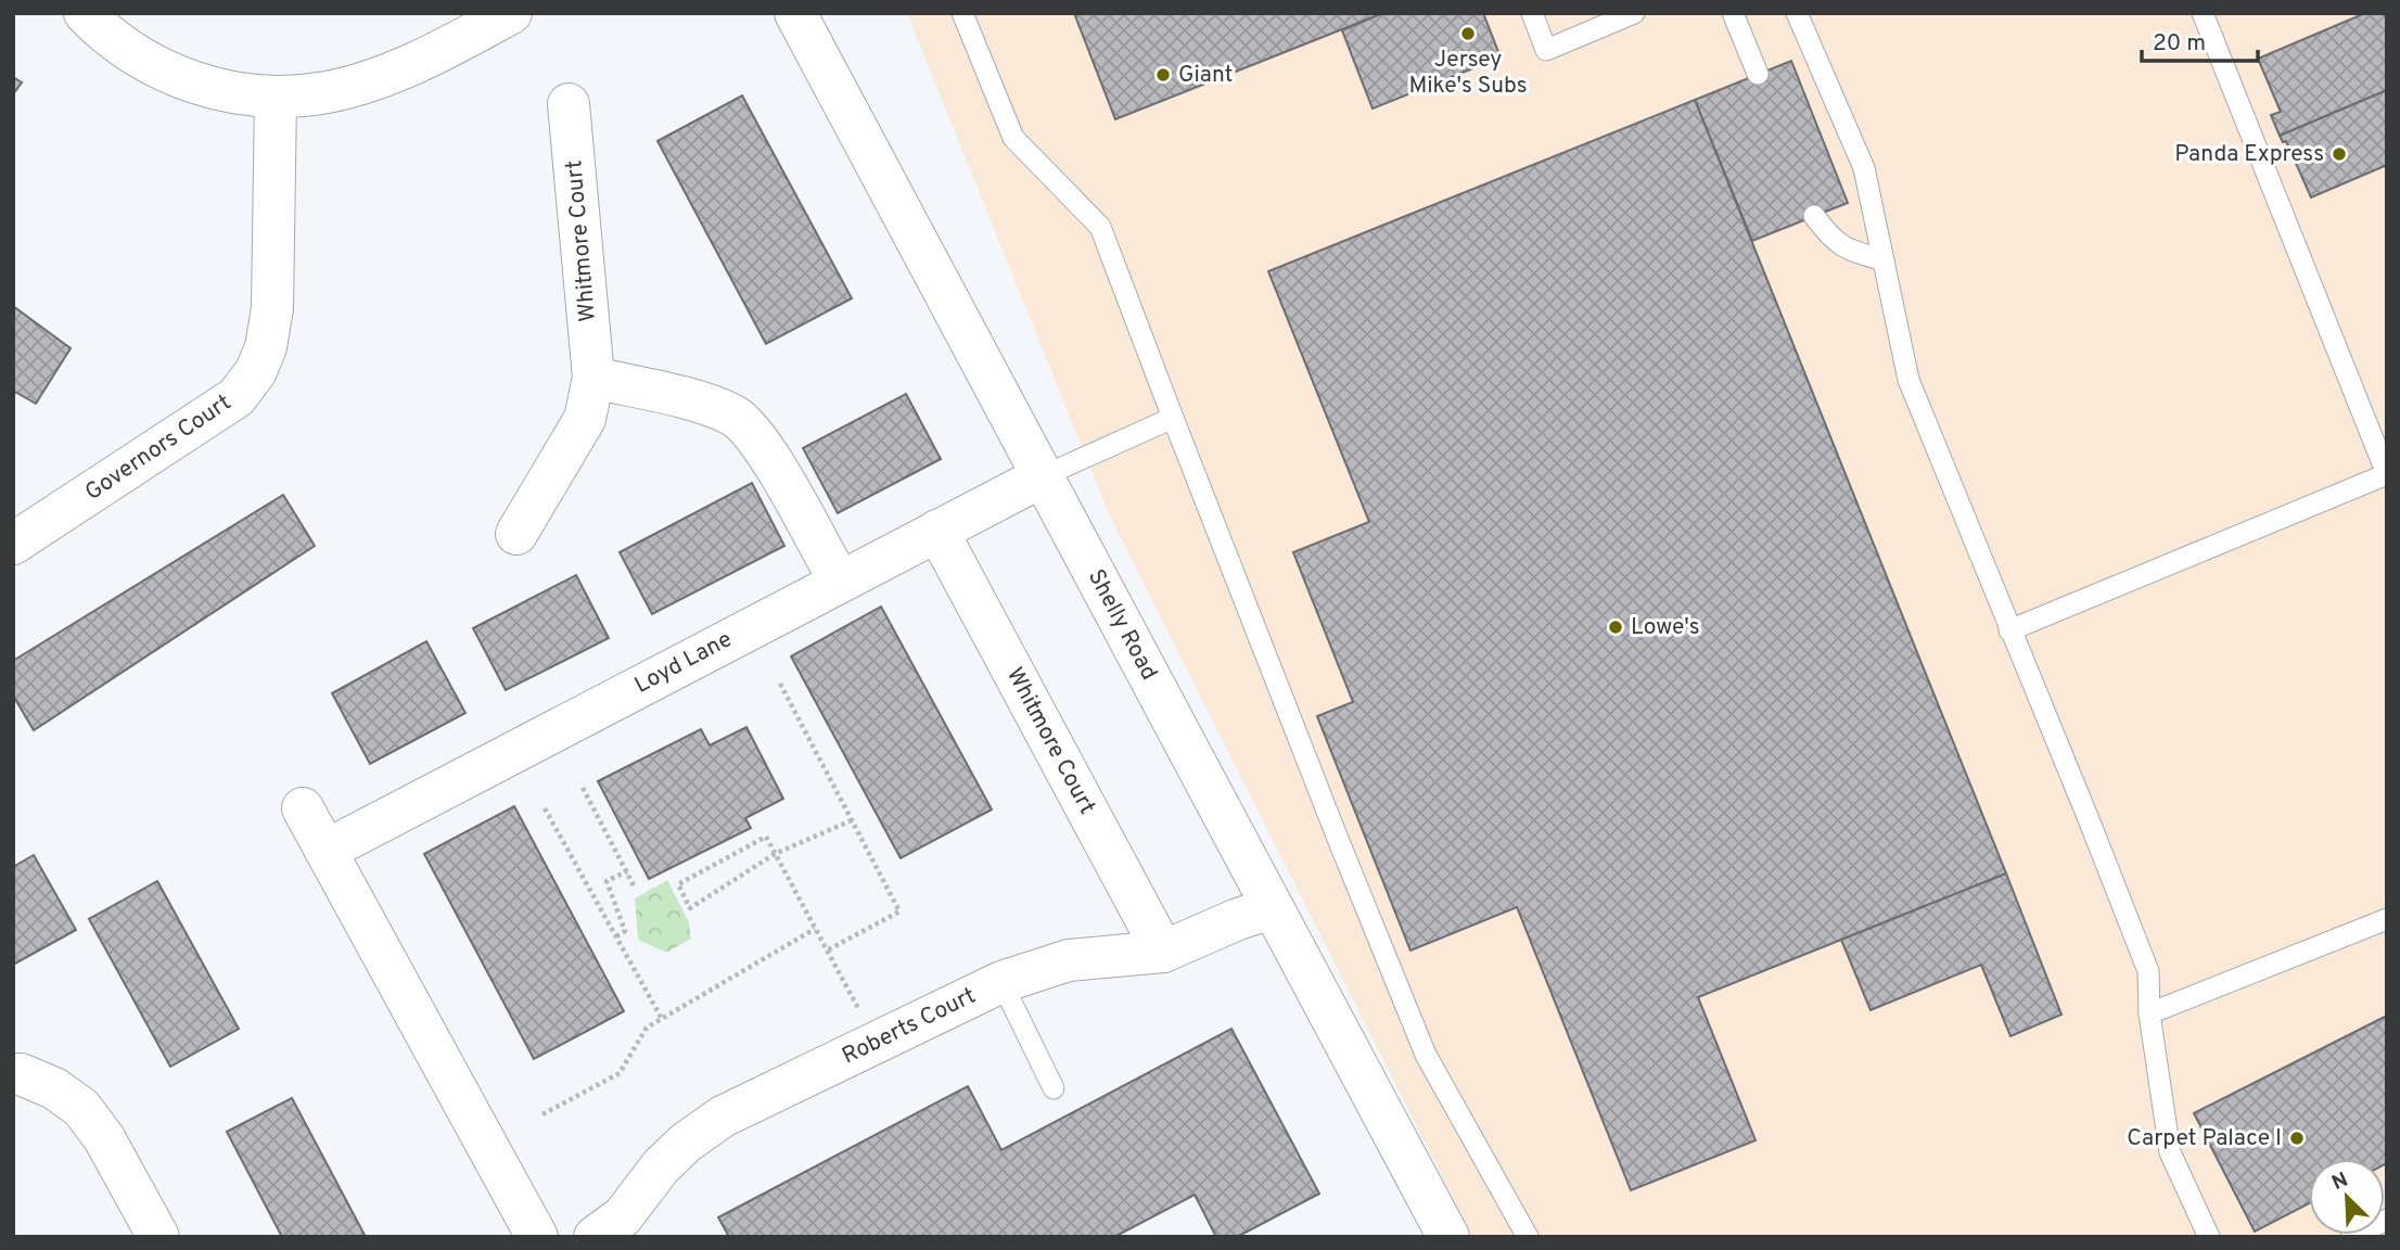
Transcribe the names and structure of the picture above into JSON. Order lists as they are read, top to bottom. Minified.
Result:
{"streets":{"street":["Whitmore Court","Governors Court","Shelly Road","Loyd Lane","Roberts Court"]},"crossings":[["Whitmore Court","Loyd Lane"],["Whitmore Court","Roberts Court"],["Shelly Road","Loyd Lane"],["Shelly Road","Roberts Court"]],"places":["Jersey Mike's Subs","Giant","Panda Express","Lowe's","Carpet Palace I"],"scale_bar":"20 m","north":"top left"}
